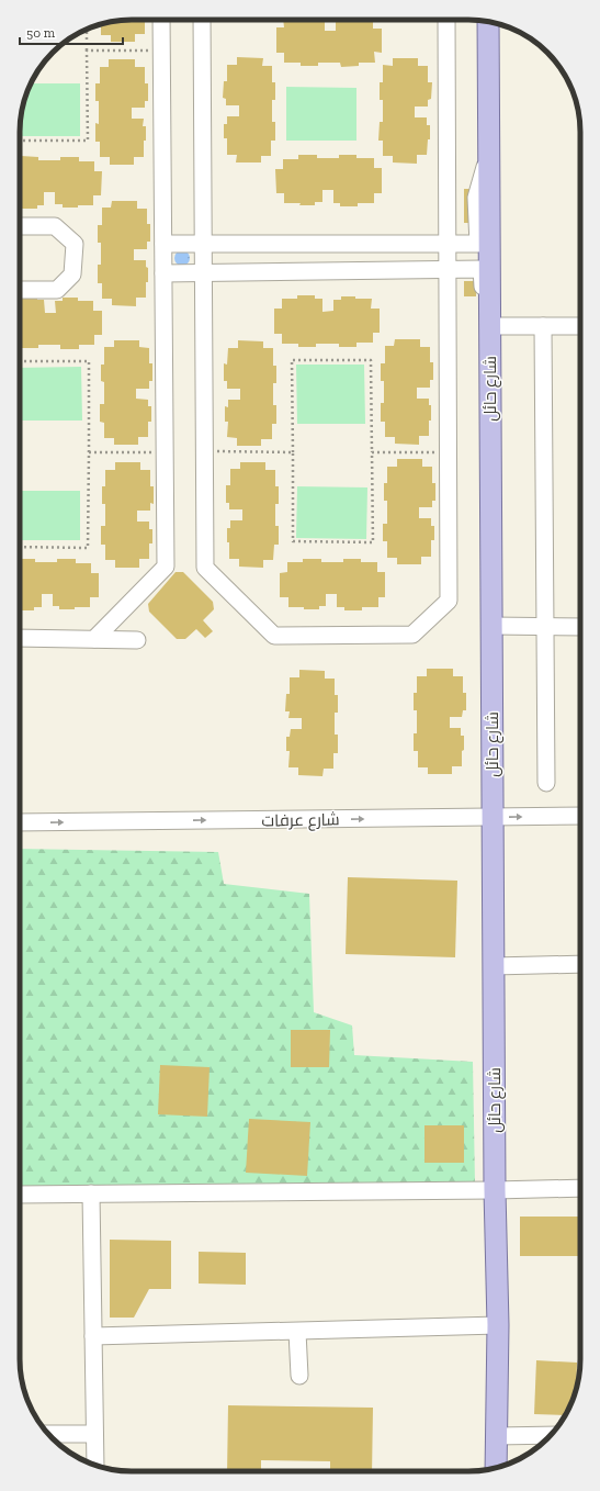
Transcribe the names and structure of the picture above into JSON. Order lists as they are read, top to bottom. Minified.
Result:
{"streets":{"main road":["شارع حائل"],"street":["شارع عرفات"]},"crossings":[["شارع حائل","شارع عرفات"]],"one_way":["شارع عرفات"],"scale_bar":"50 m"}
